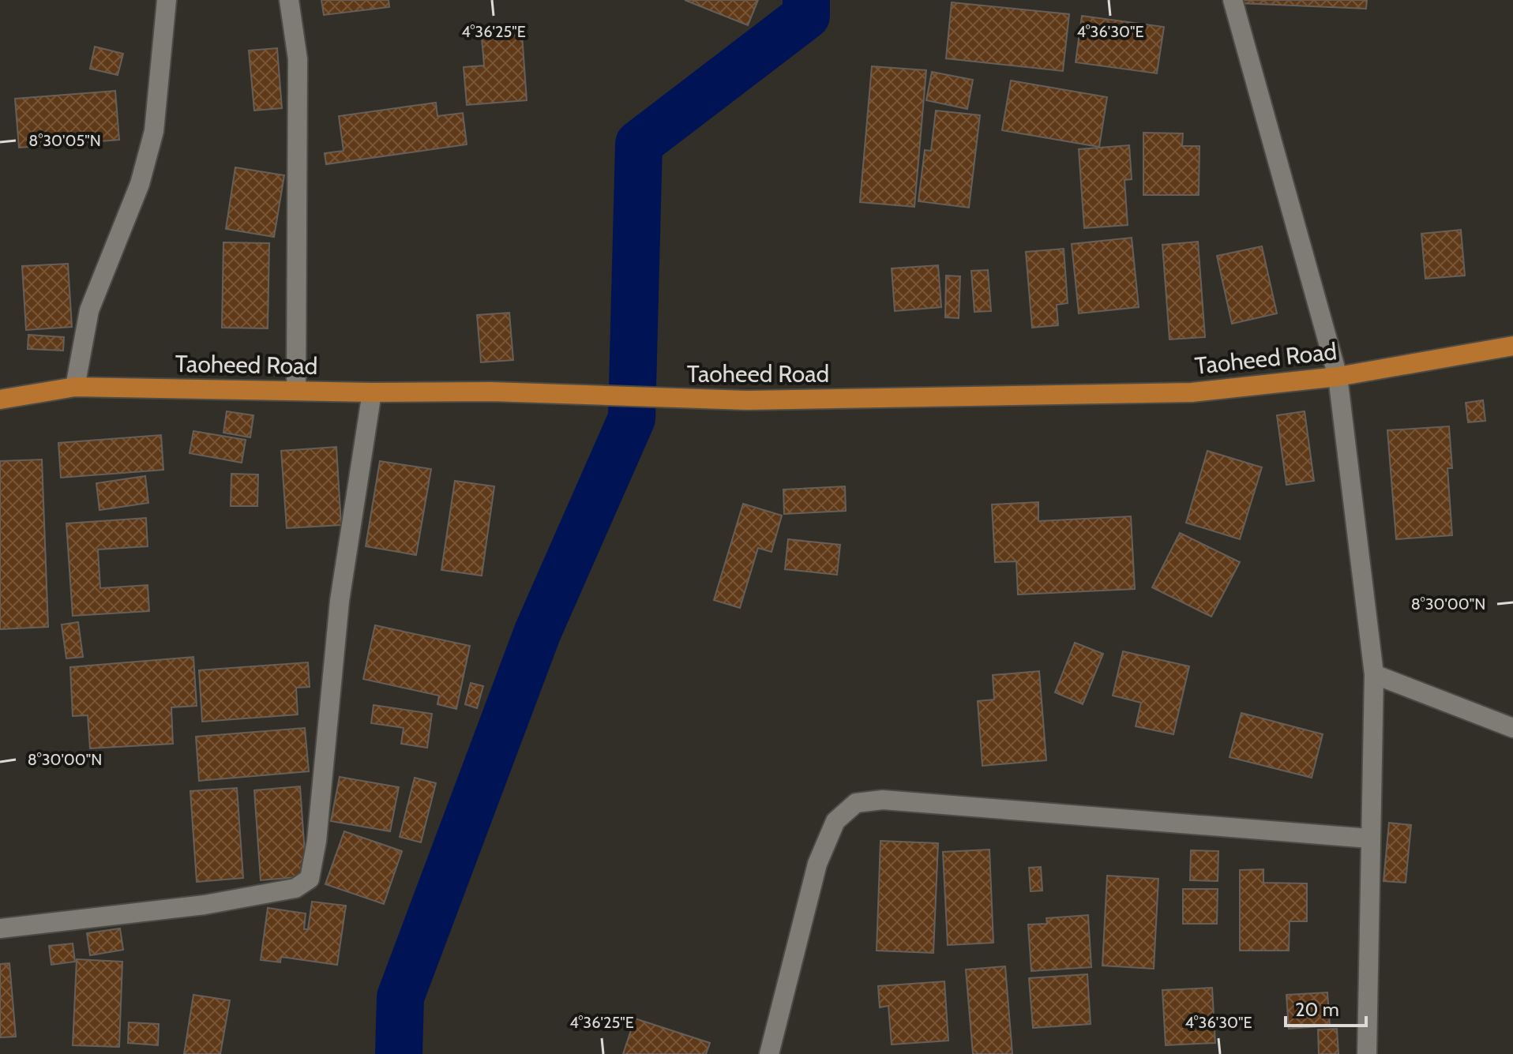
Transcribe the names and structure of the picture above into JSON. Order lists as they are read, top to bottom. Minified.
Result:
{"streets":{"main road":["Taoheed Road"]},"scale_bar":"20 m","coordinates":["4°36'25\"E","4°36'30\"E","8°30'05\"N","8°30'00\"N"]}
